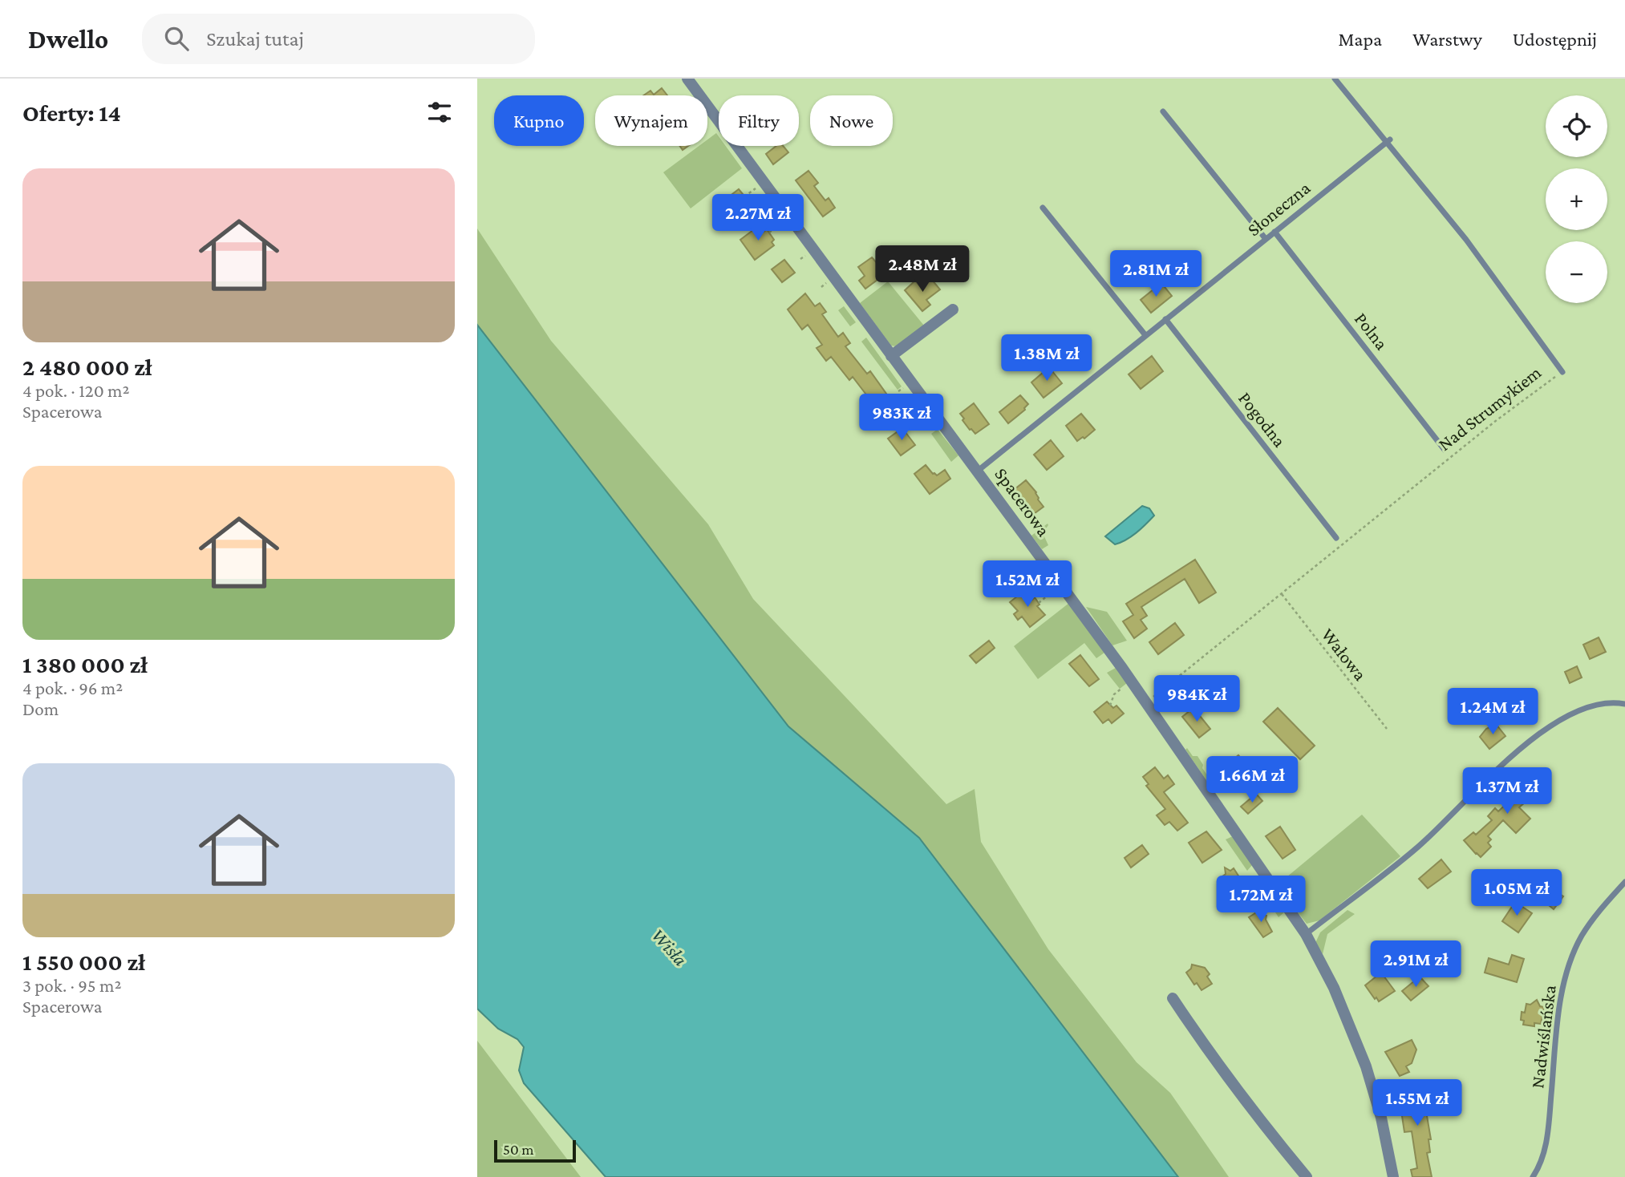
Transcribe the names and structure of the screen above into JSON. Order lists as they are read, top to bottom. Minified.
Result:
{"streets":{"street":["Spacerowa"],"lane":["Słoneczna","Polna","Nad Strumykiem","Pogodna","Nadwiślańska"],"path":["Wałowa"]},"crossings":[["Słoneczna","Polna"],["Słoneczna","Nad Strumykiem"],["Słoneczna","Pogodna"],["Słoneczna","Spacerowa"],["Nad Strumykiem","Spacerowa"],["Nad Strumykiem","Wałowa"]],"water":["Wisła"],"scale_bar":"50 m","page":{"header":"Dwello","search":"Szukaj tutaj","nav":["Mapa","Warstwy","Udostępnij"],"heading":"Oferty: 14","map_buttons":["+","−"],"chip":["Kupno","Wynajem","Filtry","Nowe"],"list":[{"name":"2 480 000 zł","note":"4 pok. · 120 m² · Spacerowa"},{"name":"1 380 000 zł","note":"4 pok. · 96 m² · Dom"},{"name":"1 550 000 zł","note":"3 pok. · 95 m² · Spacerowa"}],"price":["2.27M zł","2.48M zł","2.81M zł","1.38M zł","983K zł","1.52M zł","984K zł","1.24M zł","1.66M zł","1.37M zł","1.05M zł","1.72M zł","2.91M zł","1.55M zł"],"scale":"50 m"}}
